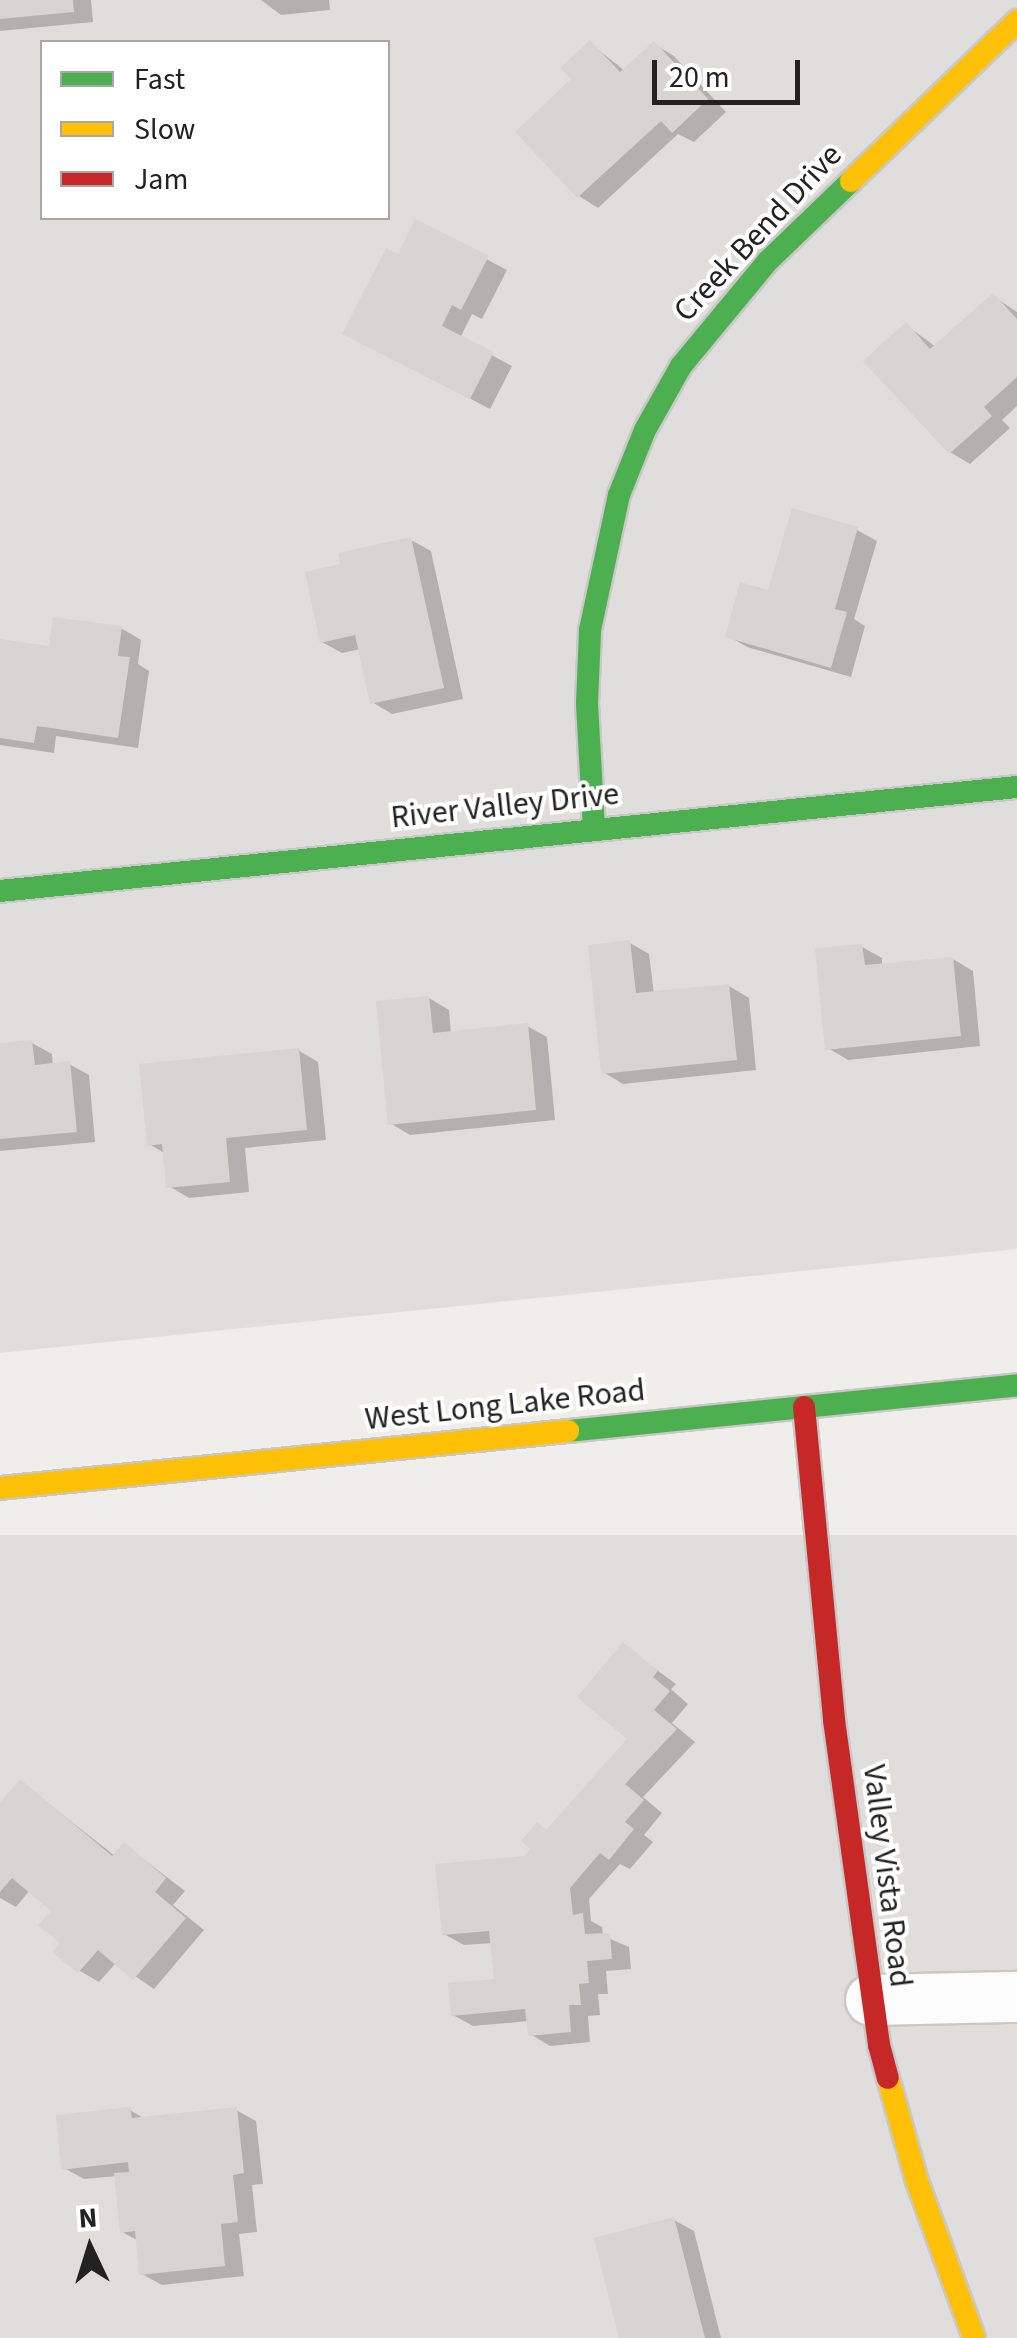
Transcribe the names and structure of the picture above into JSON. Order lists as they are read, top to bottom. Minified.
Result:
{"streets":{"street":["Creek Bend Drive","River Valley Drive","West Long Lake Road","Valley Vista Road"]},"crossings":[["Creek Bend Drive","River Valley Drive"],["West Long Lake Road","Valley Vista Road"]],"legend":["Fast","Slow","Jam"],"scale_bar":"20 m","north":"top"}
